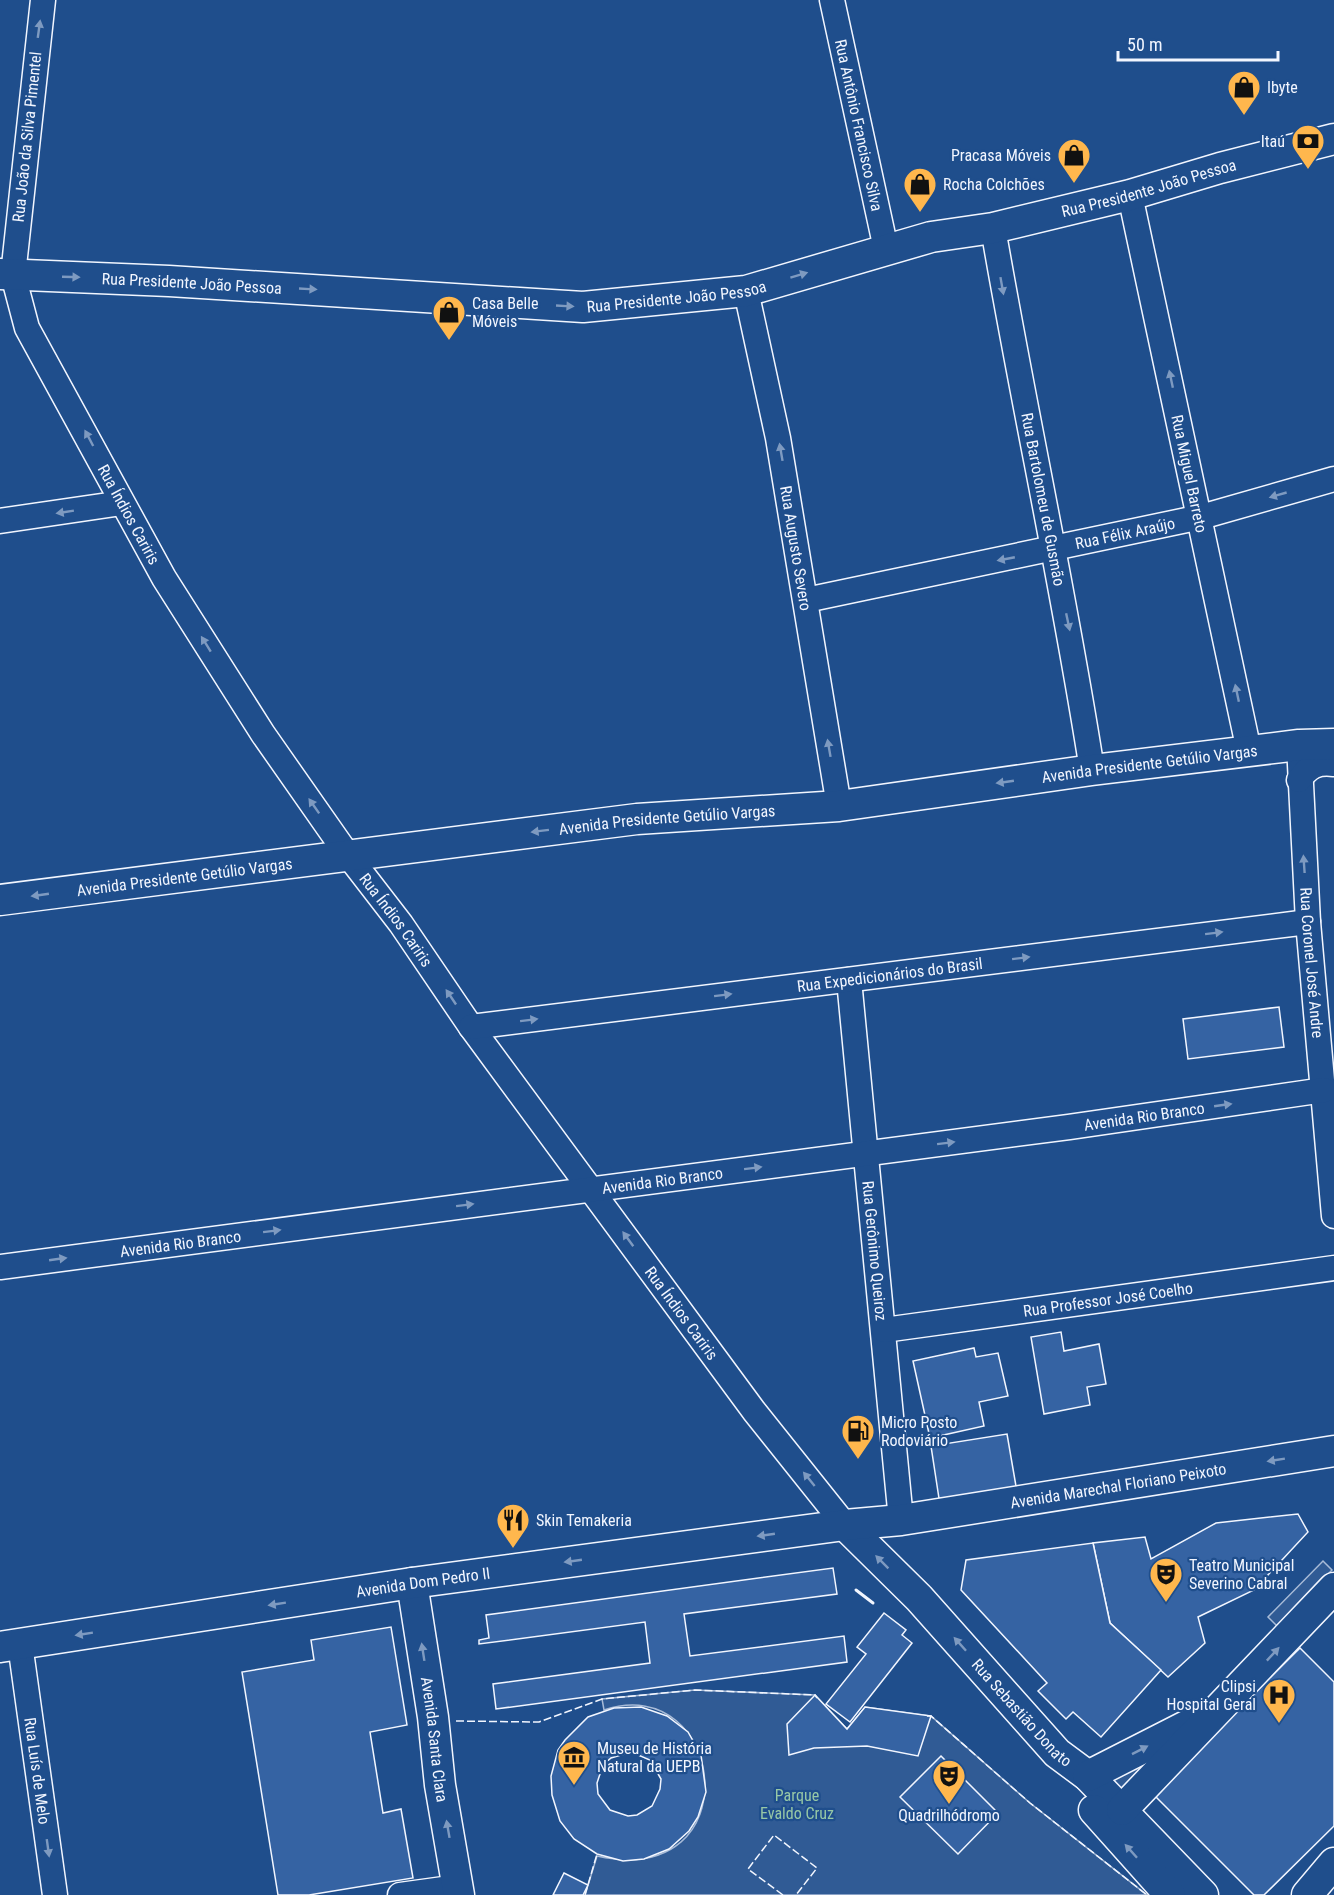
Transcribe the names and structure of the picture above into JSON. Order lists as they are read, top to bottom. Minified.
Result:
{"streets":{"main road":["Rua Presidente João Pessoa","Avenida Presidente Getúlio Vargas","Avenida Marechal Floriano Peixoto","Avenida Dom Pedro II","Rua Sebastião Donato","Avenida Santa Clara"],"street":["Rua Antônio Francisco Silva","Rua João da Silva Pimentel","Rua Miguel Barreto","Rua Bartolomeu de Gusmão","Rua Índios Cariris","Rua Félix Araújo","Rua Augusto Severo","Rua Coronel José Andre","Rua Expedicionários do Brasil","Avenida Rio Branco","Rua Gerônimo Queiroz","Rua Professor José Coelho","Rua Luís de Melo"]},"crossings":[["Rua Antônio Francisco Silva","Rua Presidente João Pessoa"],["Rua João da Silva Pimentel","Rua Presidente João Pessoa"],["Rua João da Silva Pimentel","Rua Índios Cariris"],["Rua Presidente João Pessoa","Rua Miguel Barreto"],["Rua Presidente João Pessoa","Rua Bartolomeu de Gusmão"],["Rua Presidente João Pessoa","Rua Índios Cariris"],["Rua Presidente João Pessoa","Rua Augusto Severo"],["Rua Miguel Barreto","Rua Félix Araújo"],["Rua Miguel Barreto","Avenida Presidente Getúlio Vargas"],["Rua Bartolomeu de Gusmão","Rua Félix Araújo"],["Rua Bartolomeu de Gusmão","Avenida Presidente Getúlio Vargas"],["Rua Índios Cariris","Avenida Presidente Getúlio Vargas"],["Rua Índios Cariris","Rua Expedicionários do Brasil"],["Rua Índios Cariris","Avenida Rio Branco"],["Rua Índios Cariris","Avenida Marechal Floriano Peixoto"],["Rua Índios Cariris","Avenida Dom Pedro II"],["Rua Índios Cariris","Rua Sebastião Donato"],["Rua Félix Araújo","Rua Augusto Severo"],["Rua Augusto Severo","Avenida Presidente Getúlio Vargas"],["Avenida Presidente Getúlio Vargas","Rua Coronel José Andre"],["Rua Coronel José Andre","Rua Expedicionários do Brasil"],["Rua Coronel José Andre","Avenida Rio Branco"],["Rua Expedicionários do Brasil","Rua Gerônimo Queiroz"],["Avenida Rio Branco","Rua Gerônimo Queiroz"],["Rua Gerônimo Queiroz","Rua Professor José Coelho"],["Rua Gerônimo Queiroz","Avenida Marechal Floriano Peixoto"],["Avenida Marechal Floriano Peixoto","Avenida Dom Pedro II"],["Avenida Marechal Floriano Peixoto","Rua Sebastião Donato"],["Avenida Dom Pedro II","Rua Sebastião Donato"],["Avenida Dom Pedro II","Avenida Santa Clara"],["Avenida Dom Pedro II","Rua Luís de Melo"]],"one_way":["Rua João da Silva Pimentel","Rua Presidente João Pessoa","Rua Miguel Barreto","Rua Bartolomeu de Gusmão","Rua Índios Cariris","Rua Félix Araújo","Rua Augusto Severo","Avenida Presidente Getúlio Vargas","Rua Expedicionários do Brasil","Avenida Rio Branco","Avenida Marechal Floriano Peixoto","Avenida Dom Pedro II","Rua Sebastião Donato","Avenida Santa Clara","Rua Luís de Melo"],"parks":["Parque Evaldo Cruz"],"places":{"shop":["Ibyte","Pracasa Móveis","Rocha Colchões","Casa Belle Móveis"],"bank":["Itaú"],"fuel station":["Micro Posto Rodoviário"],"restaurant":["Skin Temakeria"],"theatre":["Teatro Municipal Severino Cabral","Quadrilhódromo"],"hospital":["Clipsi Hospital Geral"],"museum":["Museu de História Natural da UEPB"]},"scale_bar":"50 m"}
